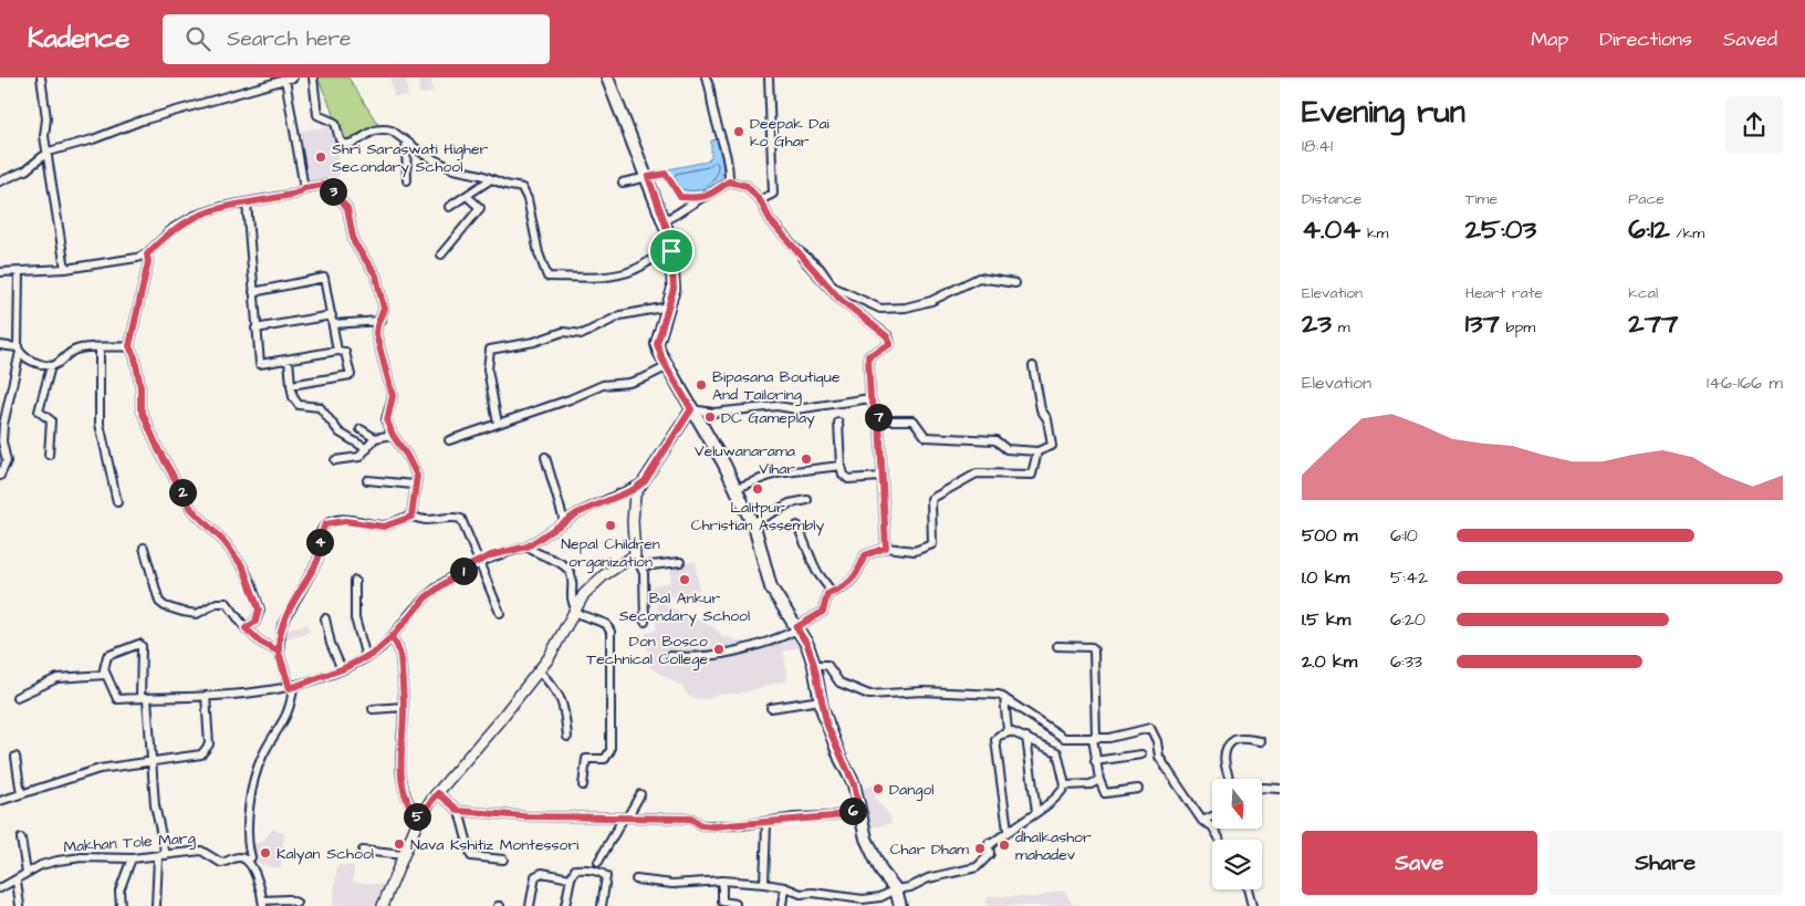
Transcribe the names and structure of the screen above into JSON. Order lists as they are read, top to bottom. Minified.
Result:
{"streets":{"street":["Makhan Tole Marg"]},"places":["Deepak Dai ko Ghar","Shri Saraswati Higher Secondary School","Bipasana Boutique And Tailoring","DC Gameplay","Veluwanarama Vihar","Lalitpur Christian Assembly","Nepal Children organization","Bal Ankur Secondary School","Don Bosco Technical College","Dangol","Nava Kshitiz Montessori","dhalkashor mahadev","Char Dham","Kalyan School"],"north":"bottom","page":{"header":"Kadence","search":"Search here","nav":["Map","Directions","Saved"],"heading":["Evening run","18:41"],"stats":[["Distance","4.04 km"],["Time","25:03"],["Pace","6:12 /km"],["Elevation","23 m"],["Heart rate","137 bpm"],["kcal","277"]],"pins":["3","7","2","4","1","6","5"],"chart":["Elevation","146–166 m"],"list":[{"name":"500 m","note":"6:10"},{"name":"1.0 km","note":"5:42"},{"name":"1.5 km","note":"6:20"},{"name":"2.0 km","note":"6:33"}],"buttons":["Save","Share"]}}
